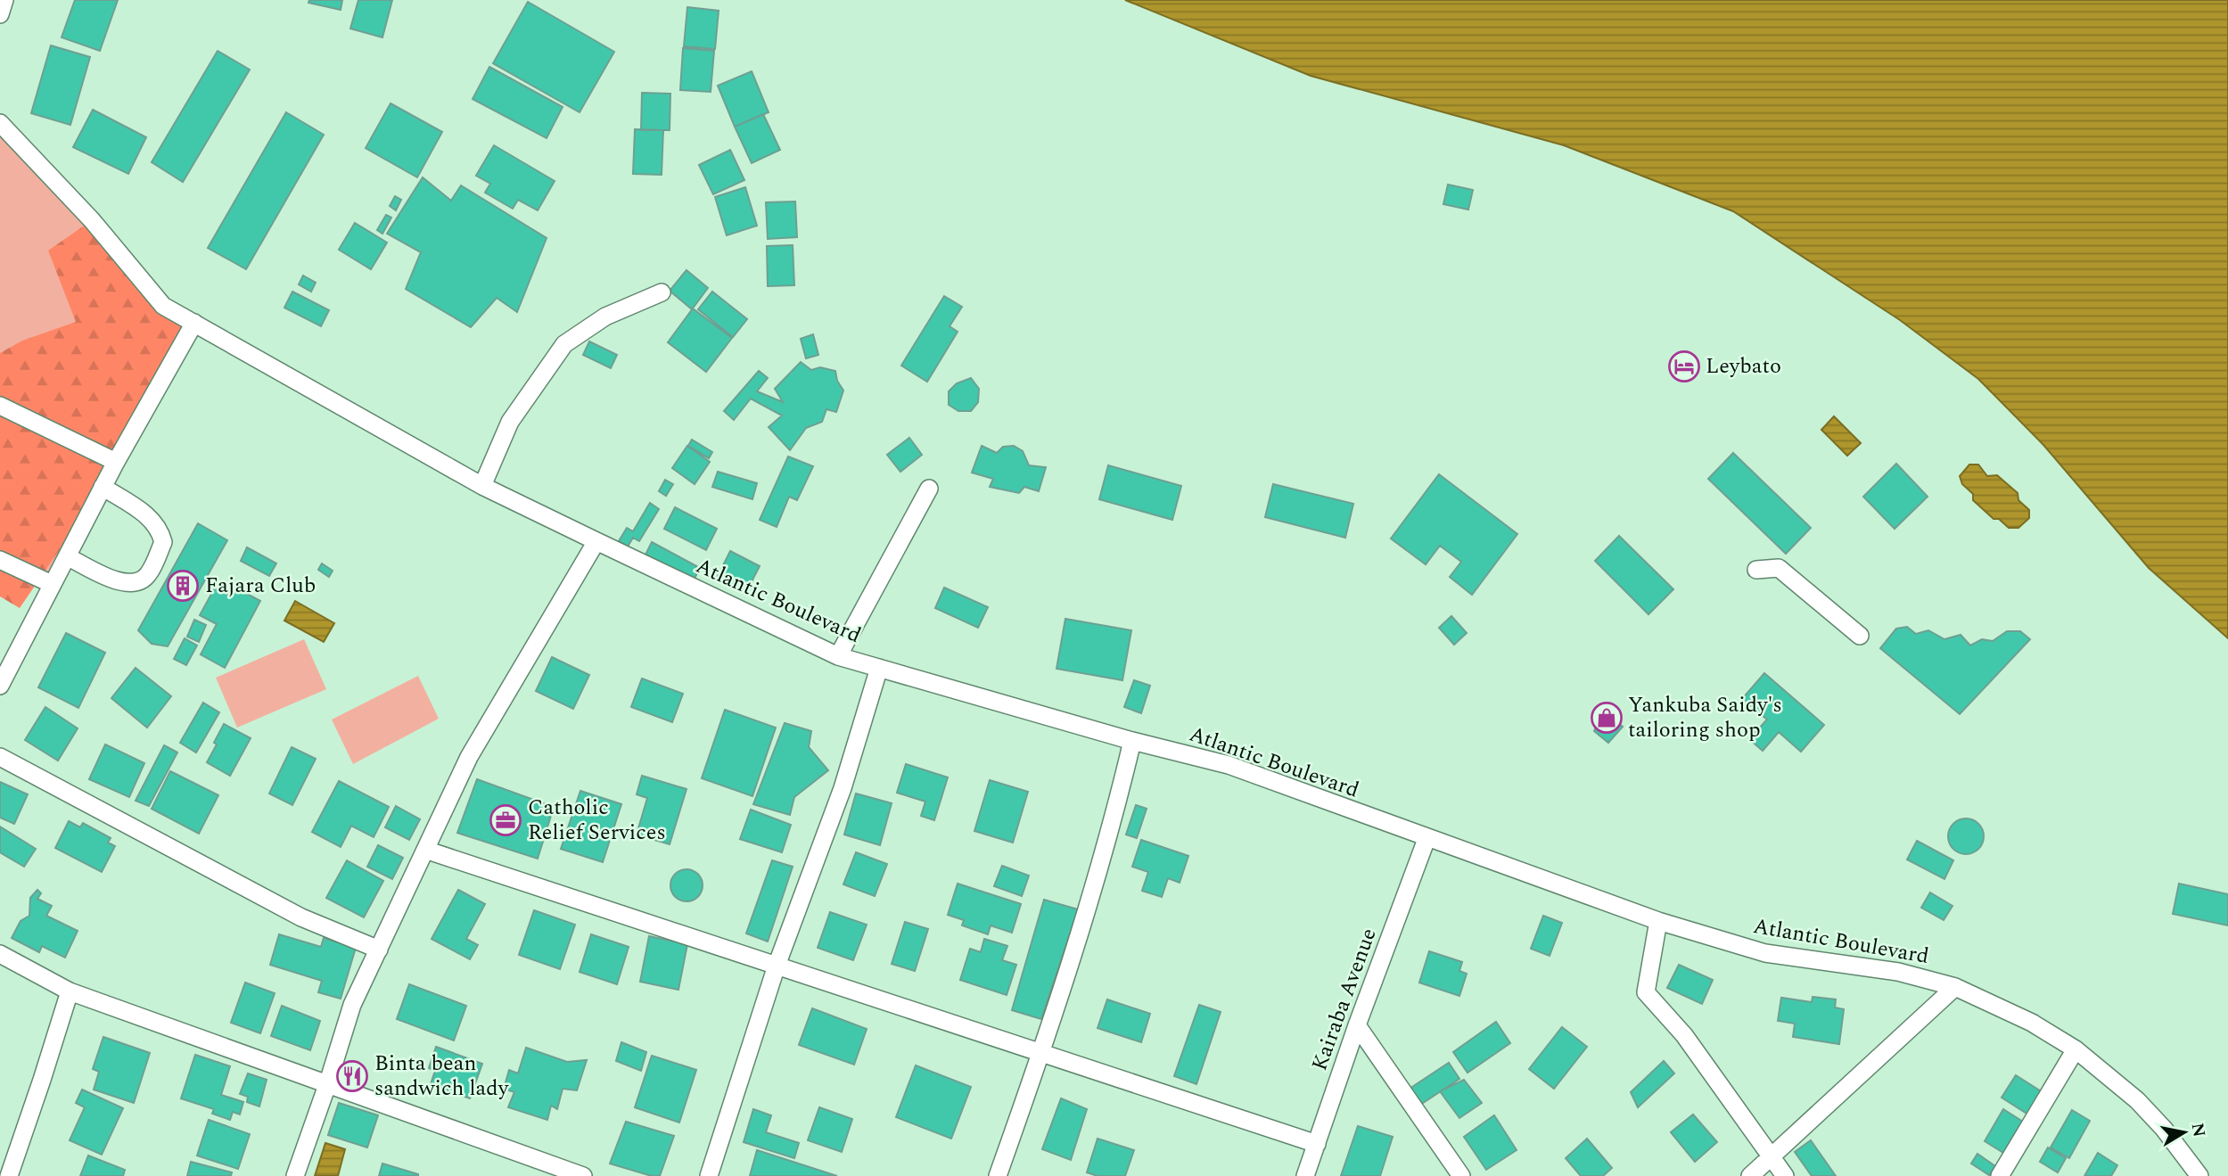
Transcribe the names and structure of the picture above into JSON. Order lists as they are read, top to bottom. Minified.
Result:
{"streets":{"street":["Atlantic Boulevard","Kairaba Avenue"]},"crossings":[["Atlantic Boulevard","Kairaba Avenue"]],"places":{"hotel":["Leybato"],"building":["Fajara Club"],"shop":["Yankuba Saidy's tailoring shop"],"office":["Catholic Relief Services"],"restaurant":["Binta bean sandwich lady"]},"north":"right"}
